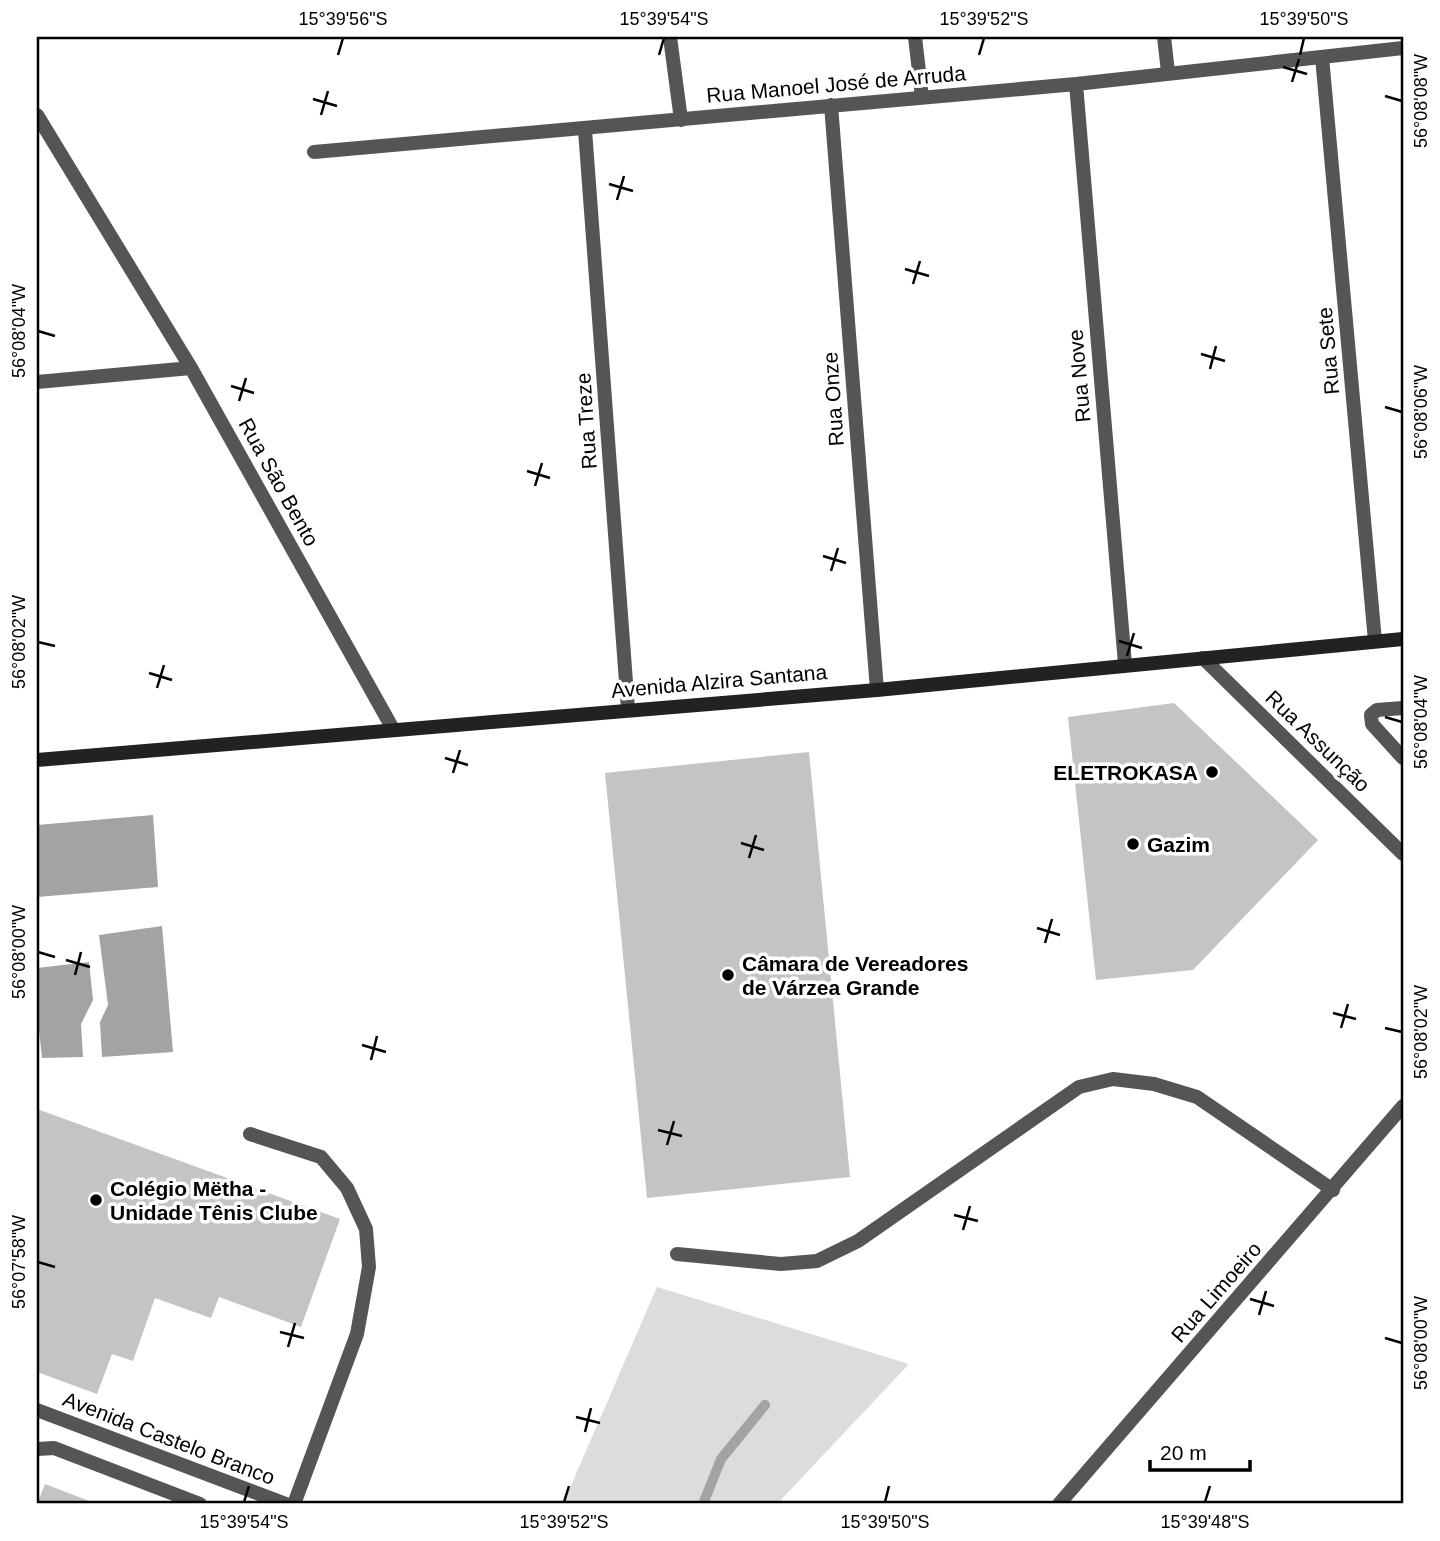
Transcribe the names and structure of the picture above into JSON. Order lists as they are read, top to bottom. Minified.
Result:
{"streets":{"main road":["Avenida Alzira Santana"],"street":["Rua Manoel José de Arruda","Rua Sete","Rua Nove","Rua Onze","Rua Treze","Rua São Bento","Rua Assunção","Rua Limoeiro","Avenida Castelo Branco"]},"crossings":[["Rua Manoel José de Arruda","Rua Sete"],["Rua Manoel José de Arruda","Rua Nove"],["Rua Manoel José de Arruda","Rua Onze"],["Rua Manoel José de Arruda","Rua Treze"],["Rua Sete","Avenida Alzira Santana"],["Rua Nove","Avenida Alzira Santana"],["Rua Onze","Avenida Alzira Santana"],["Rua Treze","Avenida Alzira Santana"],["Rua São Bento","Avenida Alzira Santana"],["Avenida Alzira Santana","Rua Assunção"]],"places":["ELETROKASA","Gazim","Câmara de Vereadores de Várzea Grande","Colégio Mëtha - Unidade Tênis Clube"],"scale_bar":"20 m","coordinates":["15°39'56\"S","15°39'54\"S","15°39'52\"S","15°39'50\"S","56°08'08\"W","56°08'04\"W","56°08'06\"W","56°08'02\"W","56°08'00\"W","56°07'58\"W","15°39'48\"S"]}
